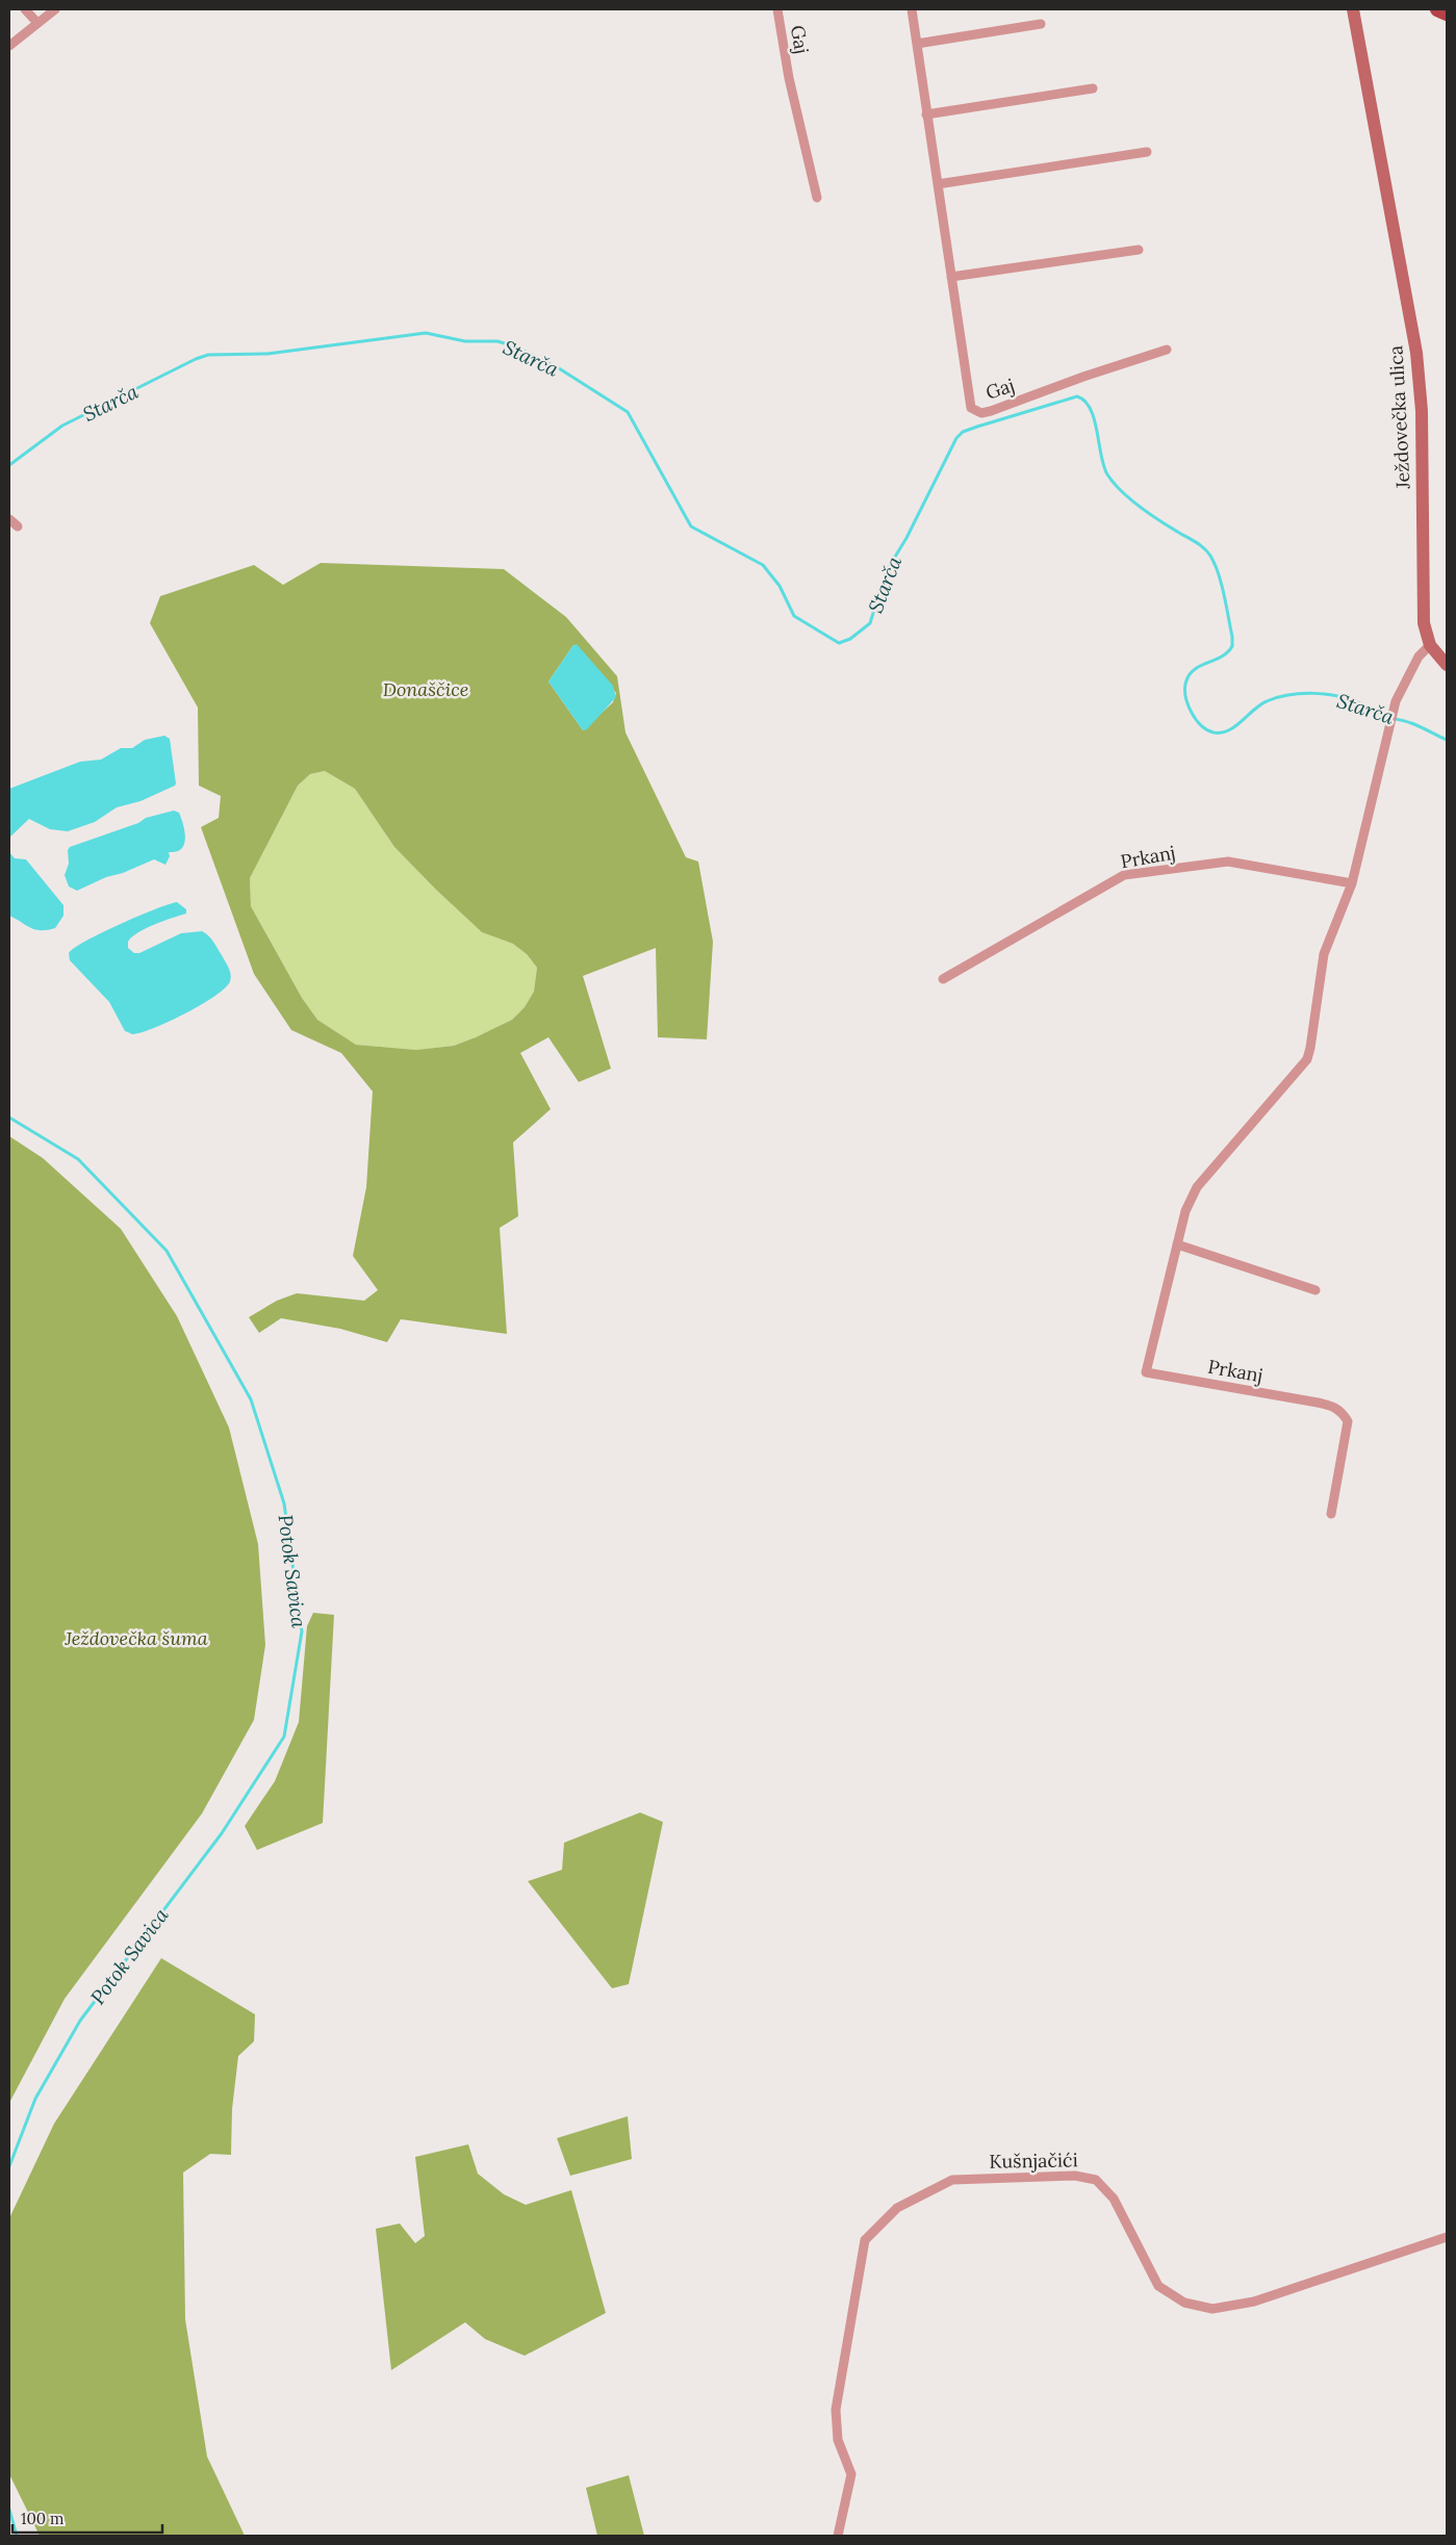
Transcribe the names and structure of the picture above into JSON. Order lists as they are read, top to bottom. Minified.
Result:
{"streets":{"main road":["Ježdovečka ulica"],"street":["Gaj","Prkanj","Kušnjačići"]},"crossings":[["Ježdovečka ulica","Prkanj"]],"water":["Starča","Potok Savica"],"parks":["Donaščice","Ježdovečka šuma"],"scale_bar":"100 m"}
